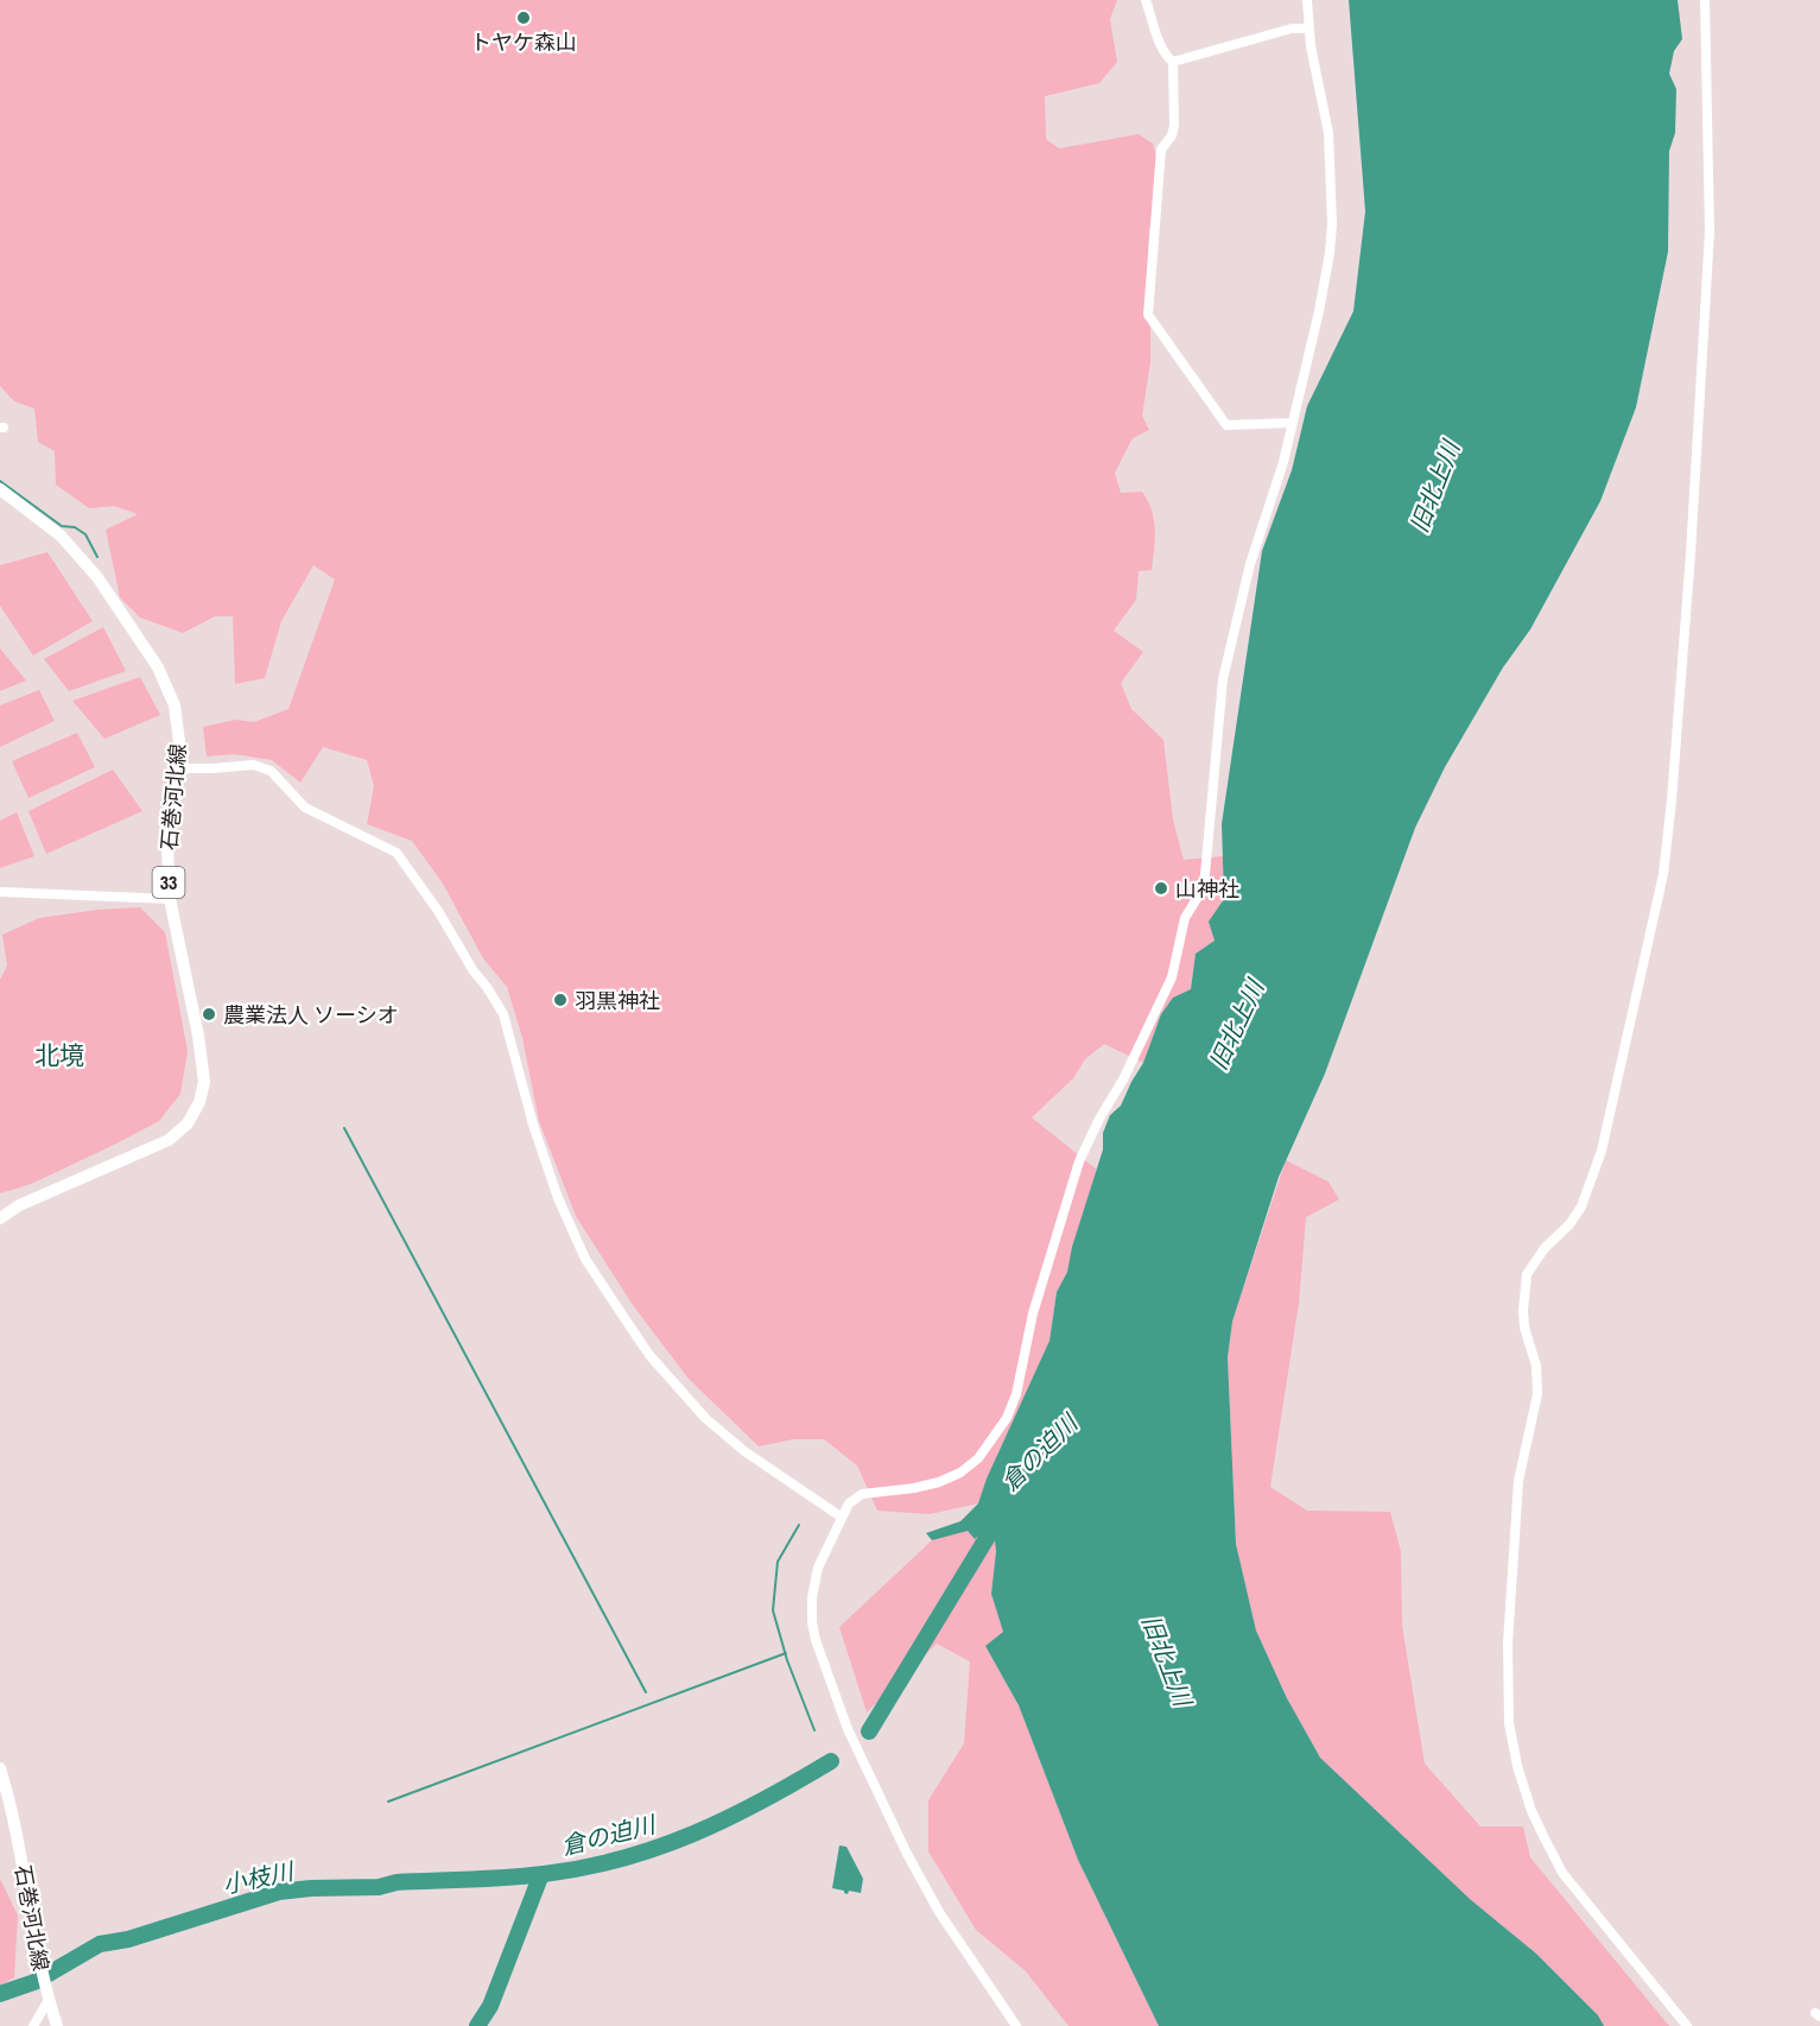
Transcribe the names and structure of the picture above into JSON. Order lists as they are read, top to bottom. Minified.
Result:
{"streets":{"main road":["石巻河北線","33"]},"districts":["北境"],"water":["旧北上川","倉の迫川","小枝川"],"places":["トヤケ森山","山神社","羽黒神社","農業法人 ソーシオ"]}
